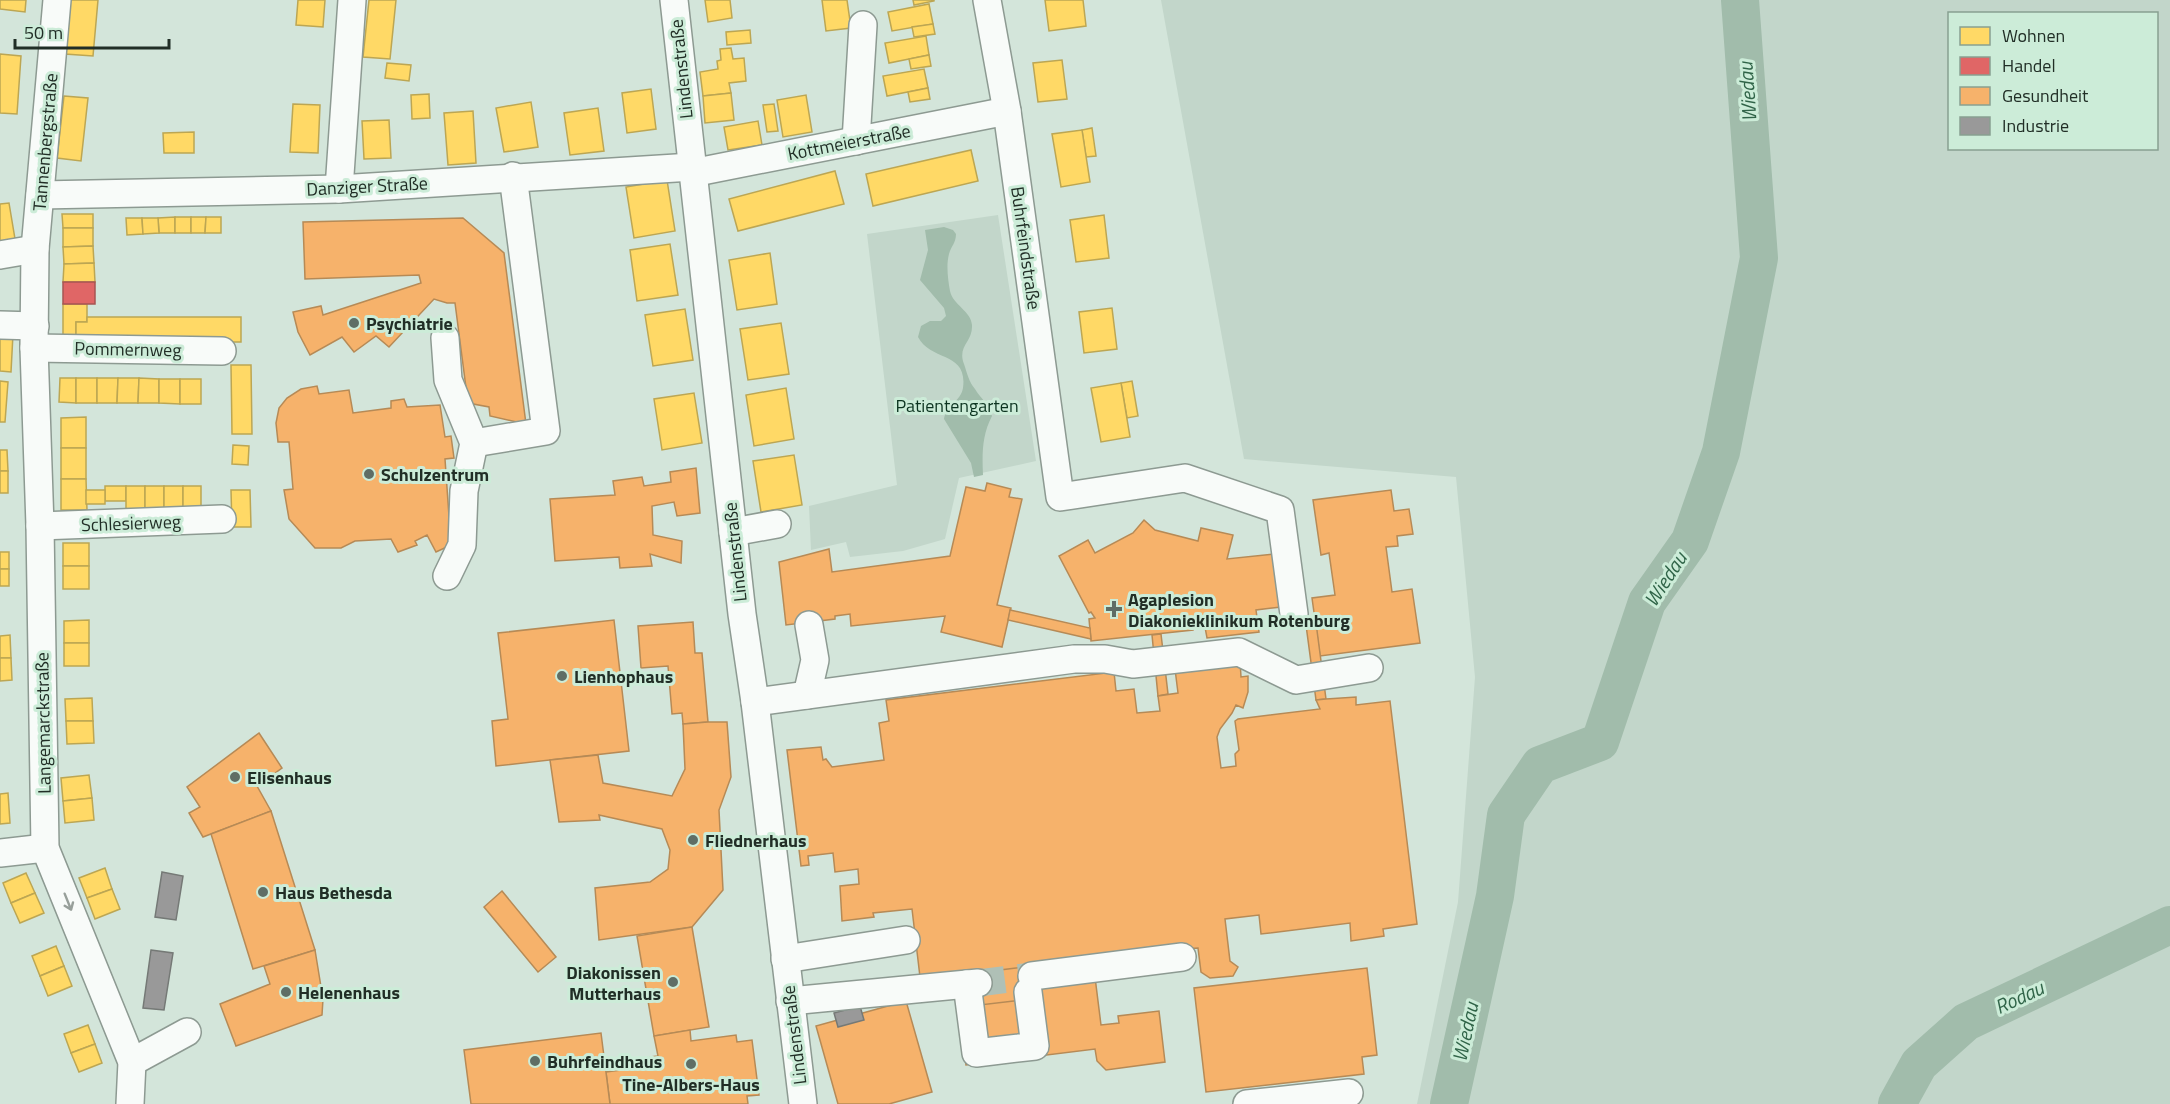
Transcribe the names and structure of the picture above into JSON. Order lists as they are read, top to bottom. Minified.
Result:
{"streets":{"street":["Lindenstraße","Tannenbergstraße","Kottmeierstraße","Danziger Straße","Buhrfeindstraße","Pommernweg","Schlesierweg","Langemarckstraße"]},"crossings":[["Lindenstraße","Kottmeierstraße"],["Lindenstraße","Danziger Straße"],["Tannenbergstraße","Danziger Straße"],["Tannenbergstraße","Pommernweg"],["Tannenbergstraße","Langemarckstraße"],["Kottmeierstraße","Danziger Straße"],["Kottmeierstraße","Buhrfeindstraße"],["Pommernweg","Langemarckstraße"],["Schlesierweg","Langemarckstraße"]],"water":["Wiedau","Rodau"],"parks":["Patientengarten"],"places":{"other":["Psychiatrie","Schulzentrum","Lienhophaus","Elisenhaus","Fliednerhaus","Haus Bethesda","Diakonissen Mutterhaus","Helenenhaus","Buhrfeindhaus","Tine-Albers-Haus"],"health":["Agaplesion Diakonieklinikum Rotenburg"]},"legend":["Wohnen","Handel","Gesundheit","Industrie"],"scale_bar":"50 m"}
